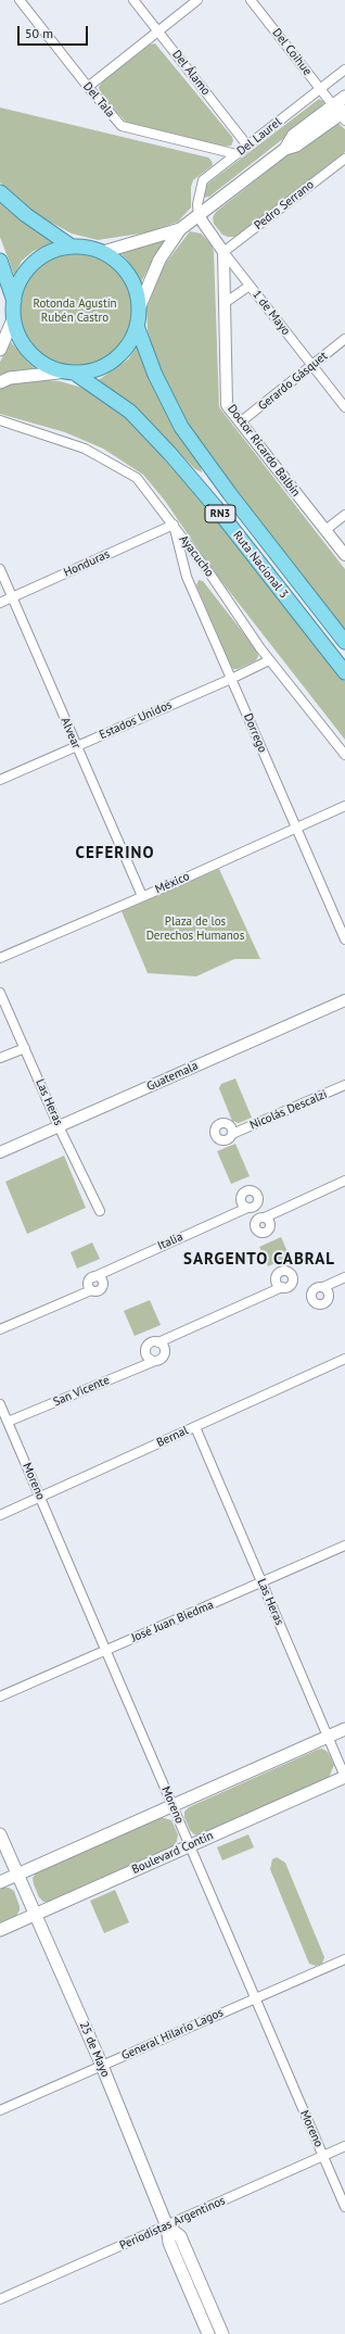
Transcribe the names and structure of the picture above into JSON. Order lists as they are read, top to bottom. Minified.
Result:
{"streets":{"highway":["RN3","Ruta Nacional 3"],"main road":["Boulevard Contín","25 de Mayo"],"street":["Del Coihue","Del Álamo","Del Tala","Del Laurel","Pedro Serrano","1 de Mayo","Gerardo Gásquet","Doctor Ricardo Balbín","Ayacucho","Honduras","Estados Unidos","Alvear","Dorrego","México","Guatemala","Las Heras","Nicolás Descalzi","Italia","San Vicente","Bernal","Moreno","José Juan Biedma","General Hilario Lagos","Periodistas Argentinos"]},"crossings":[["Del Coihue","Del Laurel"],["Del Álamo","Del Laurel"],["Del Tala","Del Laurel"],["Del Laurel","1 de Mayo"],["Pedro Serrano","1 de Mayo"],["Pedro Serrano","Doctor Ricardo Balbín"],["1 de Mayo","Gerardo Gásquet"],["1 de Mayo","Doctor Ricardo Balbín"],["Gerardo Gásquet","Doctor Ricardo Balbín"],["Ayacucho","Honduras"],["Ayacucho","Estados Unidos"],["Ayacucho","Dorrego"],["Honduras","Alvear"],["Honduras","Dorrego"],["Estados Unidos","Alvear"],["Estados Unidos","Dorrego"],["Alvear","México"],["Dorrego","México"],["Guatemala","Las Heras"],["Las Heras","Bernal"],["Las Heras","José Juan Biedma"],["Las Heras","Boulevard Contín"],["San Vicente","Moreno"],["Bernal","Moreno"],["Moreno","José Juan Biedma"],["Moreno","Boulevard Contín"],["Moreno","General Hilario Lagos"],["Moreno","Periodistas Argentinos"],["Boulevard Contín","25 de Mayo"],["General Hilario Lagos","25 de Mayo"],["25 de Mayo","Periodistas Argentinos"]],"districts":["CEFERINO","SARGENTO CABRAL"],"parks":["Rotonda Agustín Rubén Castro","Plaza de los Derechos Humanos"],"scale_bar":"50 m"}
